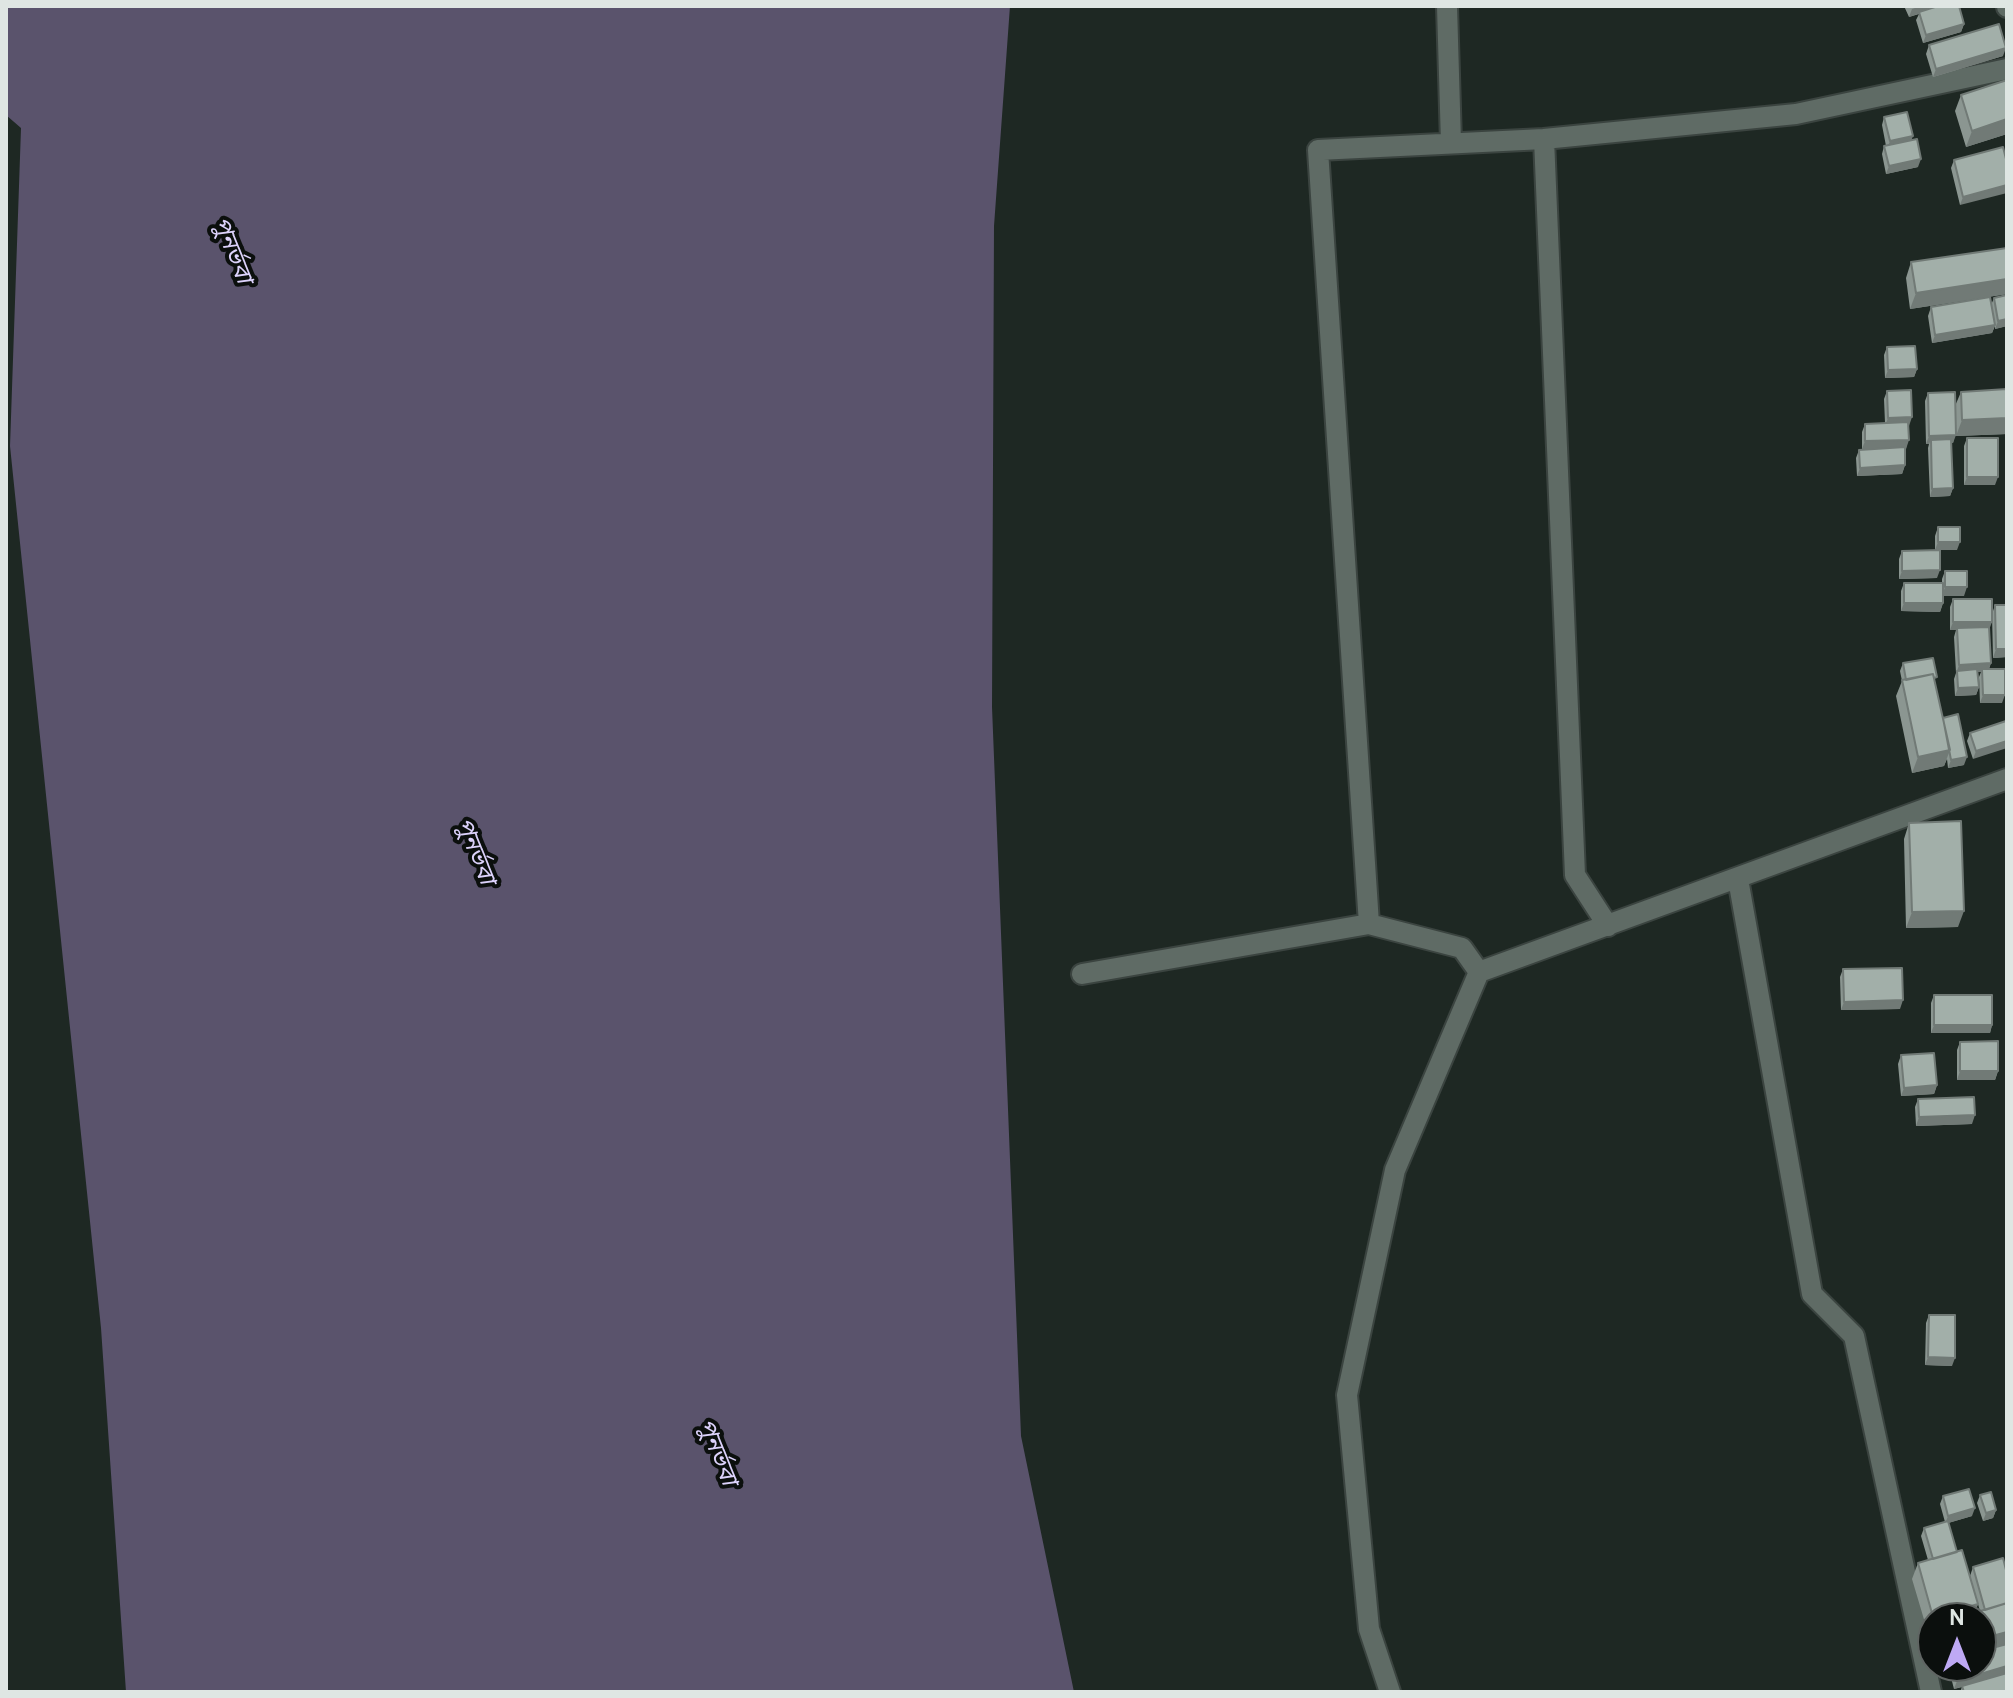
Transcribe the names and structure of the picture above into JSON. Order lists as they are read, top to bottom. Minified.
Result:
{"water":["পুনর্ভবা"],"north":"top"}
